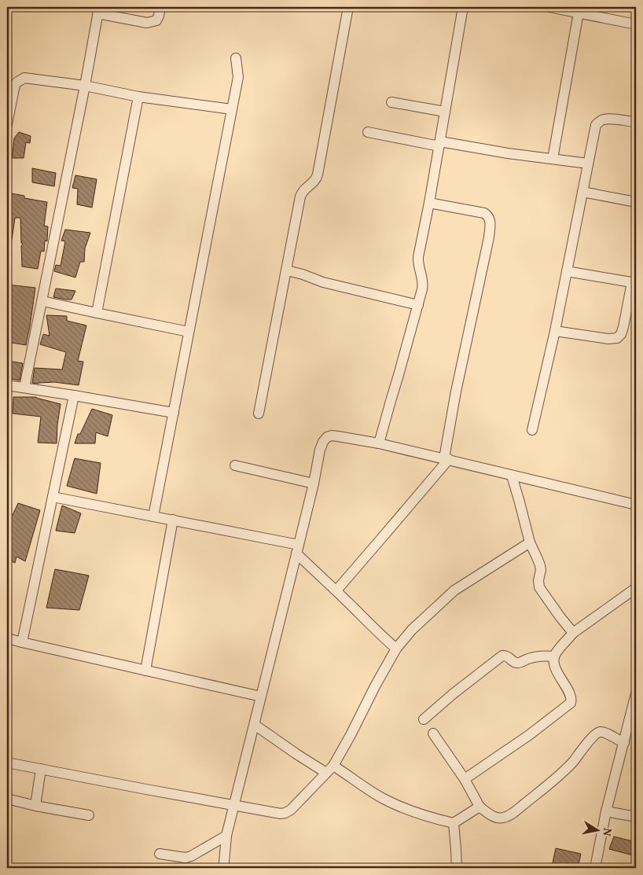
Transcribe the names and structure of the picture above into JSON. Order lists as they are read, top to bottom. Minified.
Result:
{"north":"right"}
